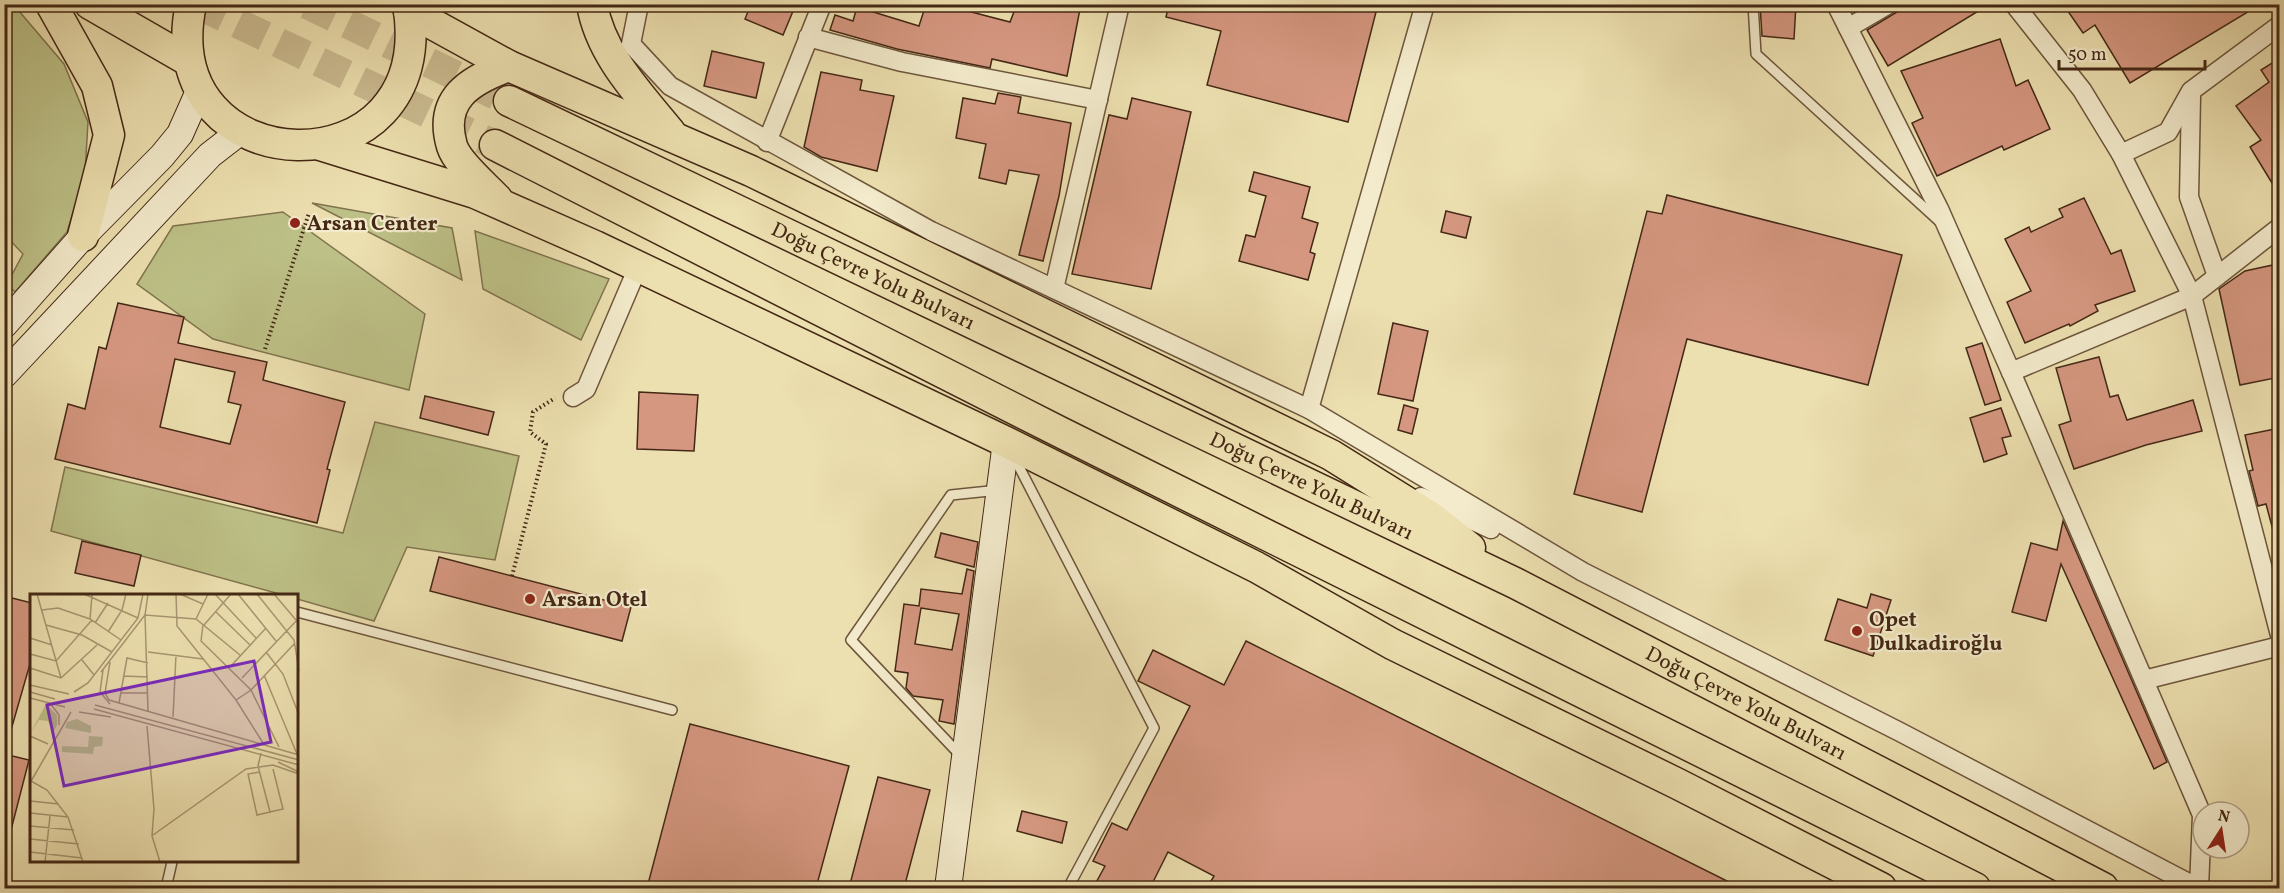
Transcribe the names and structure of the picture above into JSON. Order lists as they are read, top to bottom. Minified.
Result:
{"streets":{"highway":["Doğu Çevre Yolu Bulvarı"]},"places":["Arsan Center","Arsan Otel","Opet Dulkadiroğlu"],"scale_bar":"50 m","north":"top"}
